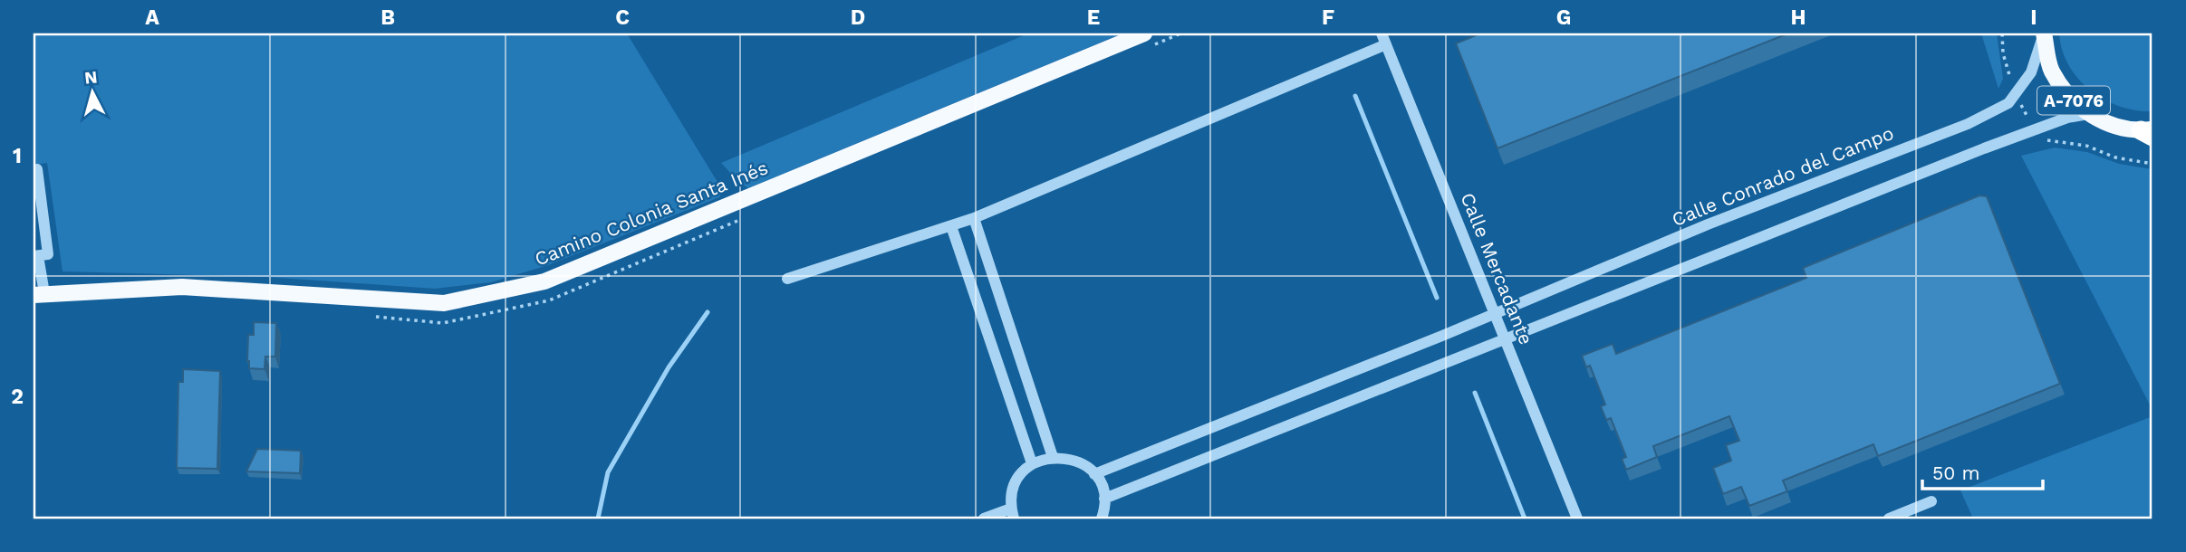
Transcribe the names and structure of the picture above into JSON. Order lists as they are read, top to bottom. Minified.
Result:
{"streets":{"main road":["A-7076","Camino Colonia Santa Inés"],"street":["Calle Conrado del Campo","Calle Mercadante"]},"crossings":[["A-7076","Calle Conrado del Campo"],["Calle Conrado del Campo","Calle Mercadante"]],"scale_bar":"50 m","north":"top","grid":{"columns":["A","B","C","D","E","F","G","H","I"],"rows":["1","2"]}}
